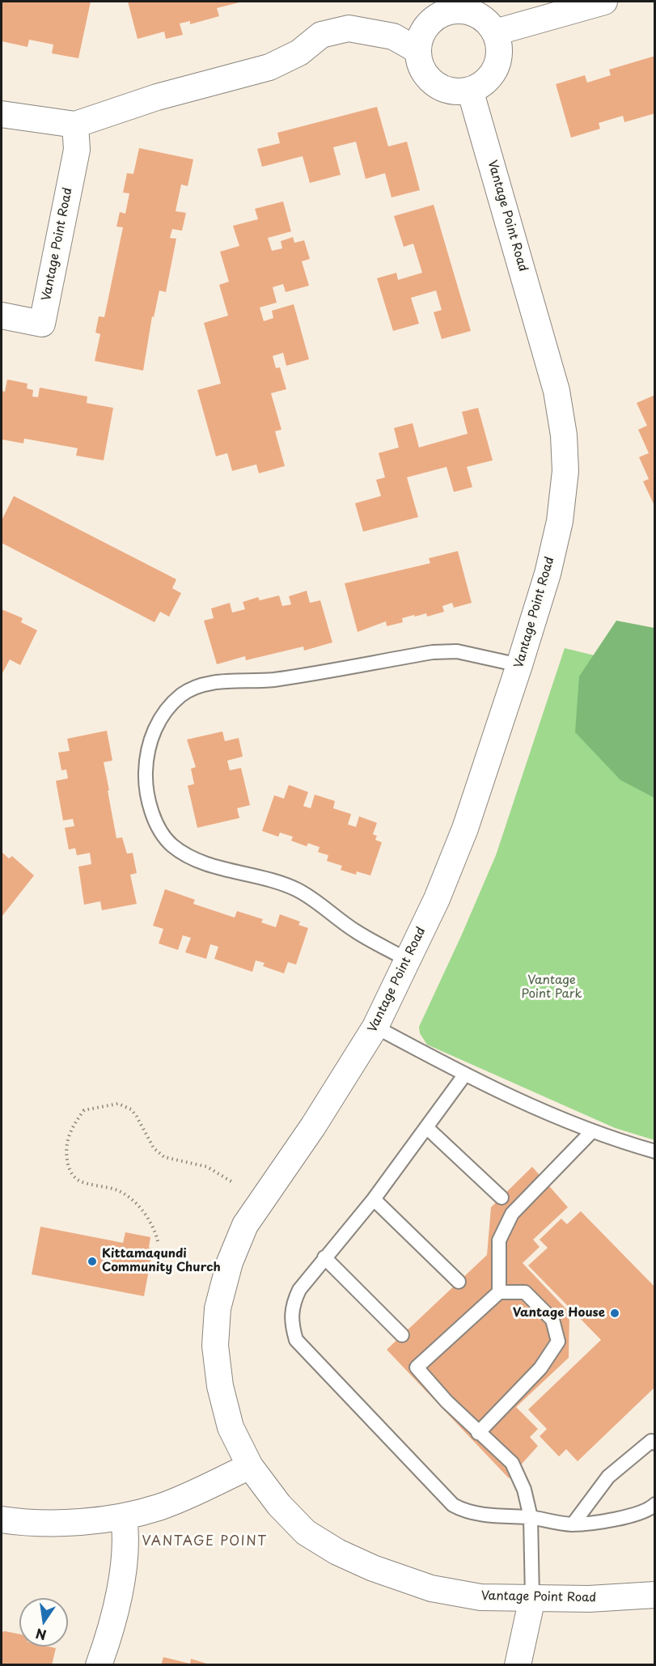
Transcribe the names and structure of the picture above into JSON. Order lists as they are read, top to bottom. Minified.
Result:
{"streets":{"street":["Vantage Point Road"]},"districts":["VANTAGE POINT"],"parks":["Vantage Point Park"],"places":["Kittamaqundi Community Church","Vantage House"],"north":"bottom"}
